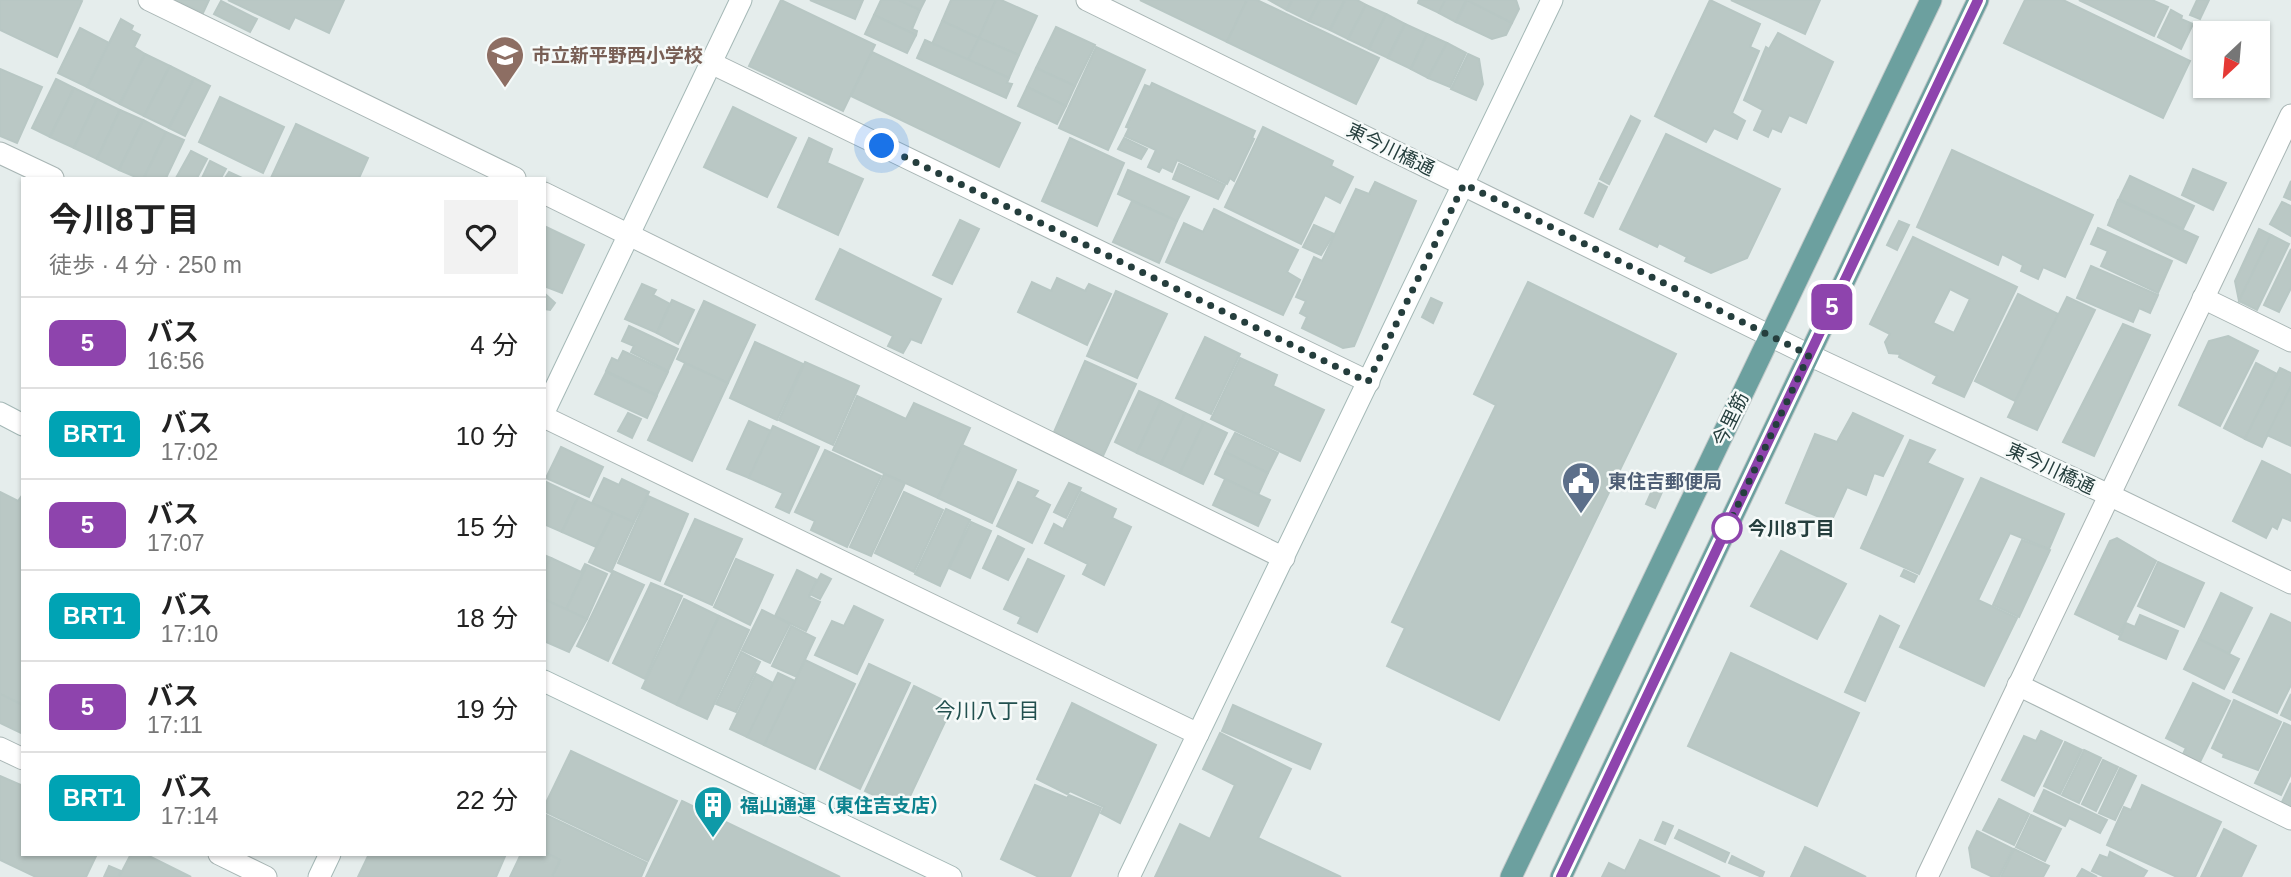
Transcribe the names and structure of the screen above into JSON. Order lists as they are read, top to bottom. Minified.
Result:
{"streets":{"main road":["今里筋"],"street":["東今川橋通"]},"crossings":[["東今川橋通","今里筋"]],"districts":["今川八丁目"],"places":{"school or university":["市立新平野西小学校"],"public building":["東住吉郵便局"],"other":["今川8丁目"],"building":["福山通運（東住吉支店）"]},"lines":["bus line 5"],"north":"bottom left","page":{"on_map":"5","heading":["今川8丁目","徒歩 · 4 分 · 250 m"],"list":[{"mark":"5","name":"バス","note":"16:56","value":"4 分"},{"mark":"BRT1","name":"バス","note":"17:02","value":"10 分"},{"mark":"5","name":"バス","note":"17:07","value":"15 分"},{"mark":"BRT1","name":"バス","note":"17:10","value":"18 分"},{"mark":"5","name":"バス","note":"17:11","value":"19 分"},{"mark":"BRT1","name":"バス","note":"17:14","value":"22 分"}]}}
